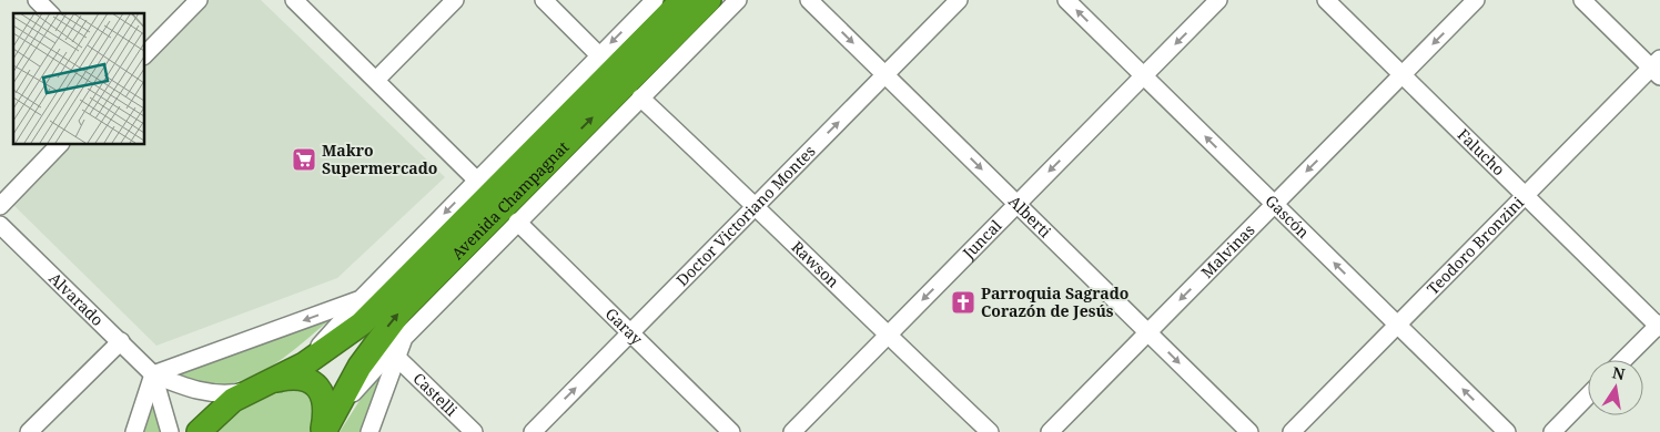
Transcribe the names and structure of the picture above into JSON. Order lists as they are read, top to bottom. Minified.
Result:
{"streets":{"highway":["Avenida Champagnat"],"street":["Falucho","Doctor Victoriano Montes","Alberti","Gascón","Juncal","Teodoro Bronzini","Malvinas","Rawson","Alvarado","Garay","Castelli"]},"crossings":[["Falucho","Teodoro Bronzini"],["Falucho","Malvinas"],["Avenida Champagnat","Rawson"],["Avenida Champagnat","Alvarado"],["Avenida Champagnat","Garay"],["Avenida Champagnat","Castelli"],["Doctor Victoriano Montes","Alberti"],["Doctor Victoriano Montes","Rawson"],["Doctor Victoriano Montes","Garay"],["Alberti","Juncal"],["Alberti","Malvinas"],["Gascón","Juncal"],["Gascón","Teodoro Bronzini"],["Gascón","Malvinas"],["Juncal","Rawson"]],"one_way":["Doctor Victoriano Montes","Alberti","Gascón","Juncal","Malvinas"],"places":{"supermarket":["Makro Supermercado"],"church":["Parroquia Sagrado Corazón de Jesús"]},"north":"top"}
